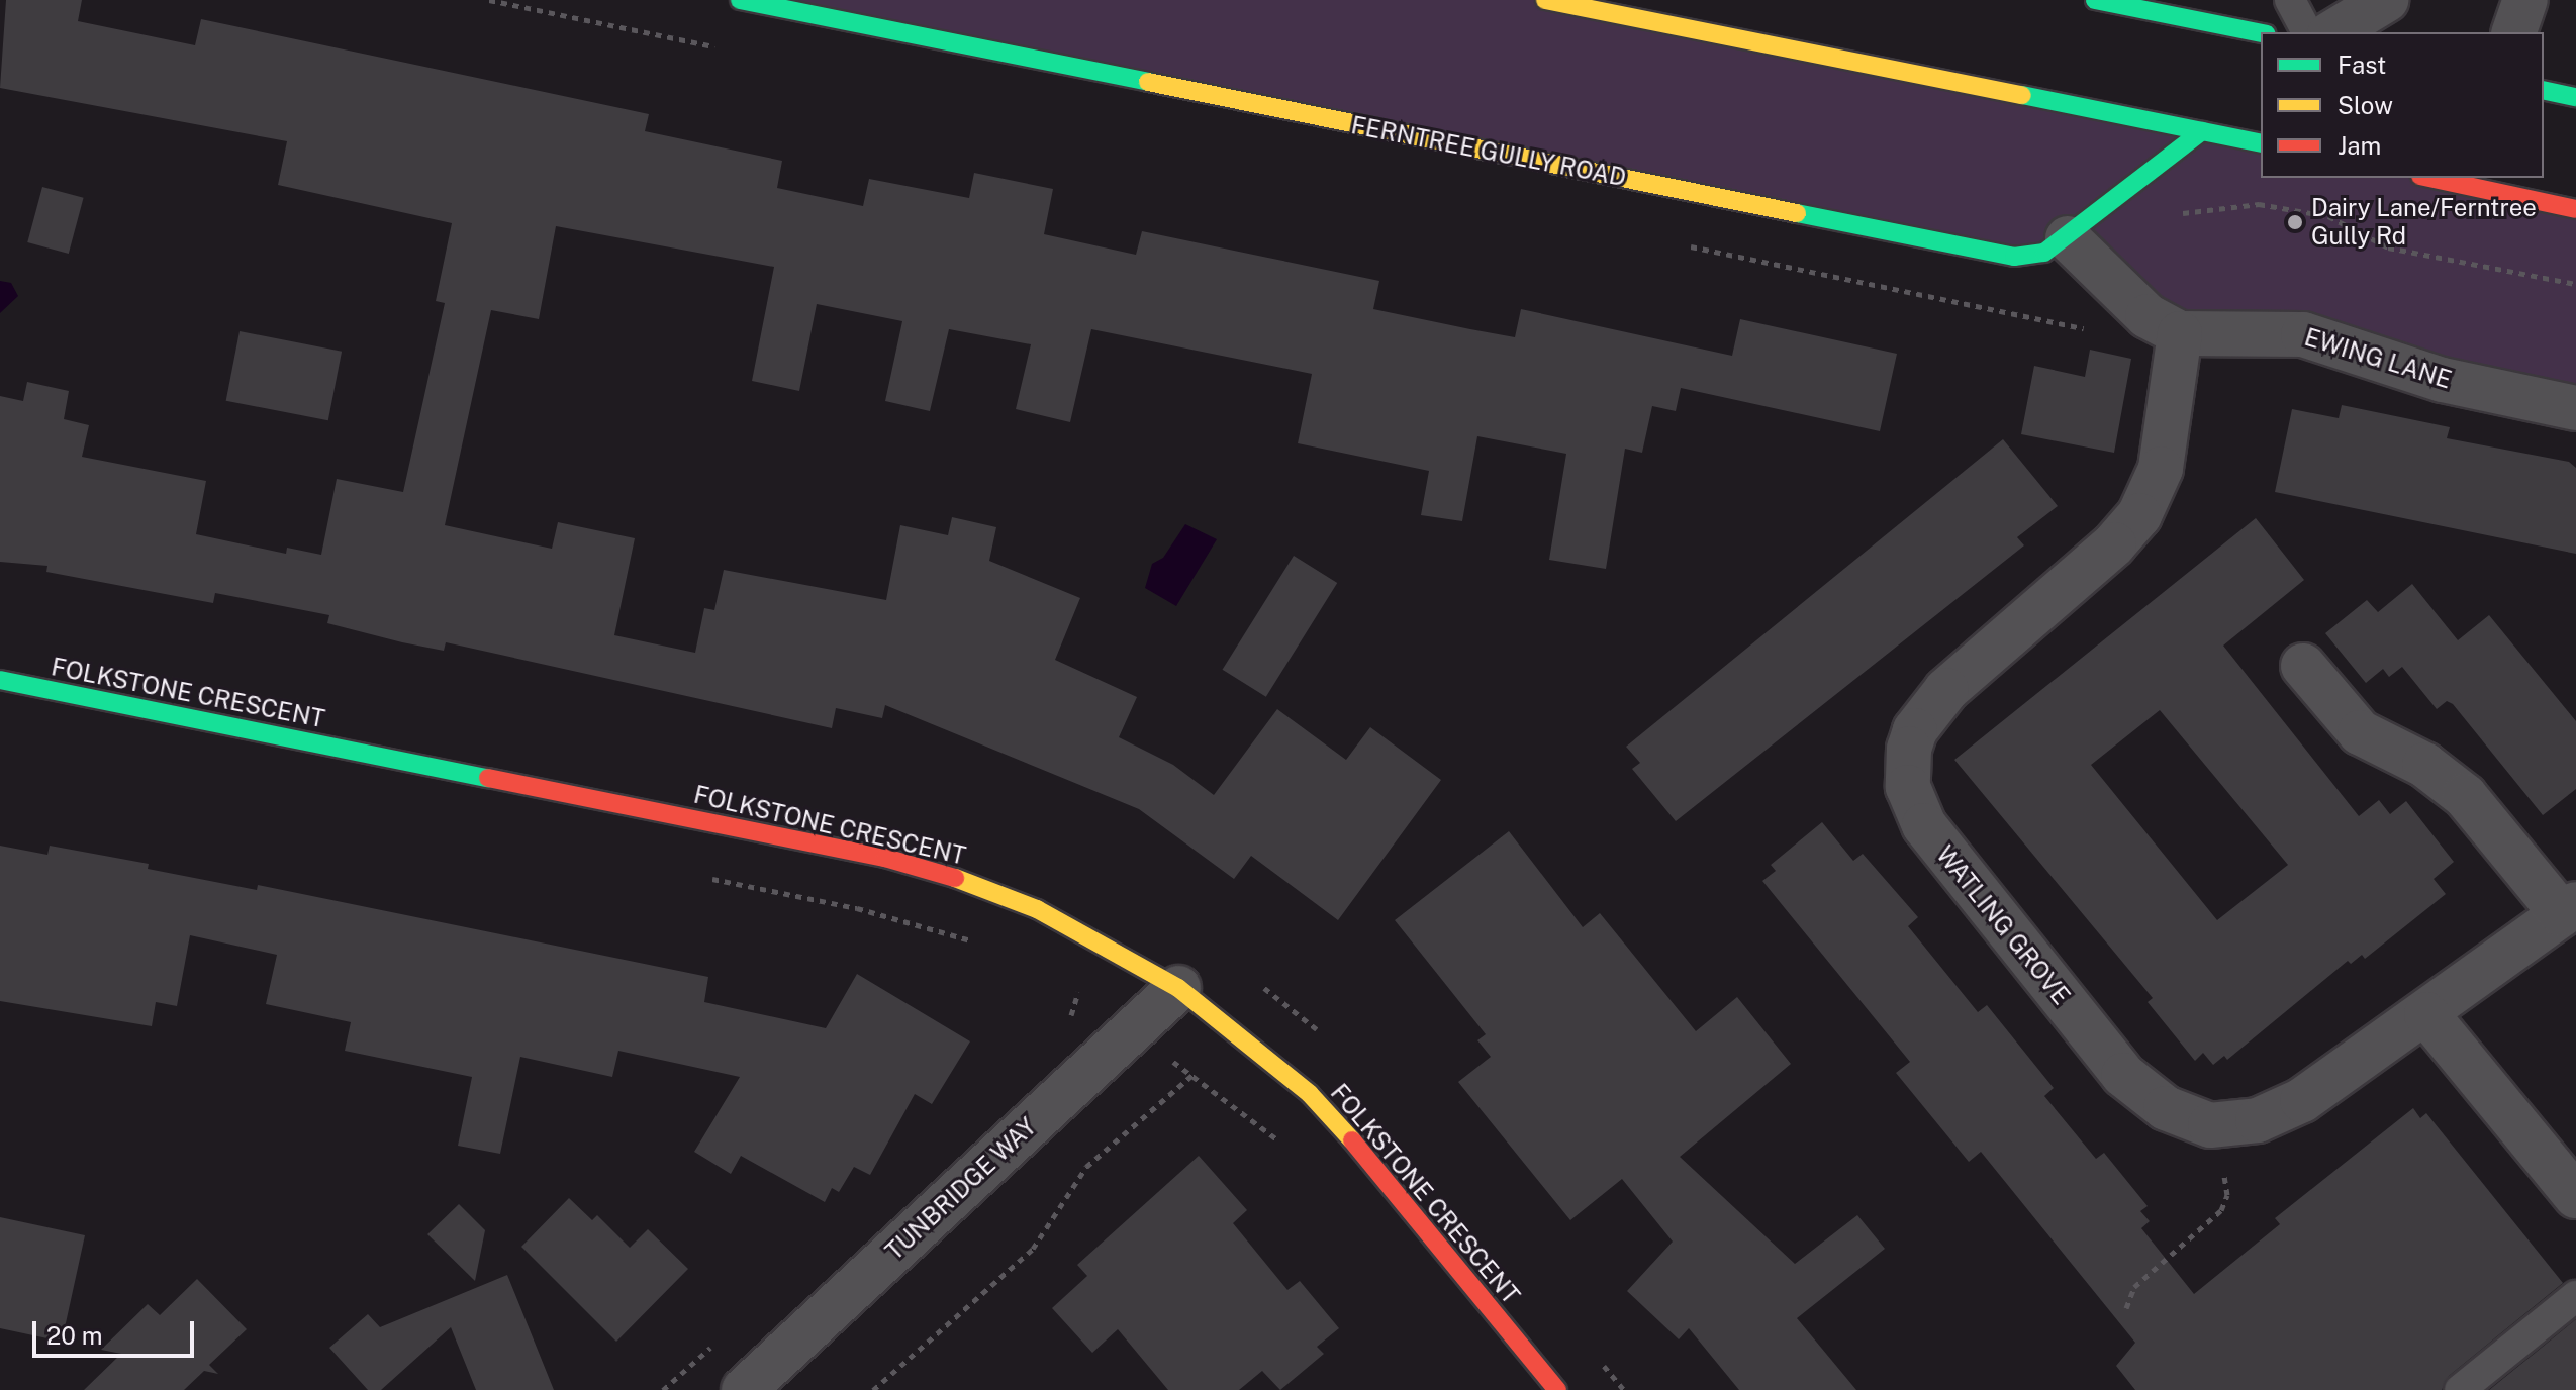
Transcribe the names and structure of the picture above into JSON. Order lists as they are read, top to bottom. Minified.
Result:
{"streets":{"street":["FERNTREE GULLY ROAD","EWING LANE","FOLKSTONE CRESCENT","WATLING GROVE","TUNBRIDGE WAY"]},"crossings":[["FERNTREE GULLY ROAD","EWING LANE"],["EWING LANE","WATLING GROVE"],["FOLKSTONE CRESCENT","TUNBRIDGE WAY"]],"places":["Dairy Lane/Ferntree Gully Rd"],"legend":["Fast","Slow","Jam"],"scale_bar":"20 m"}
